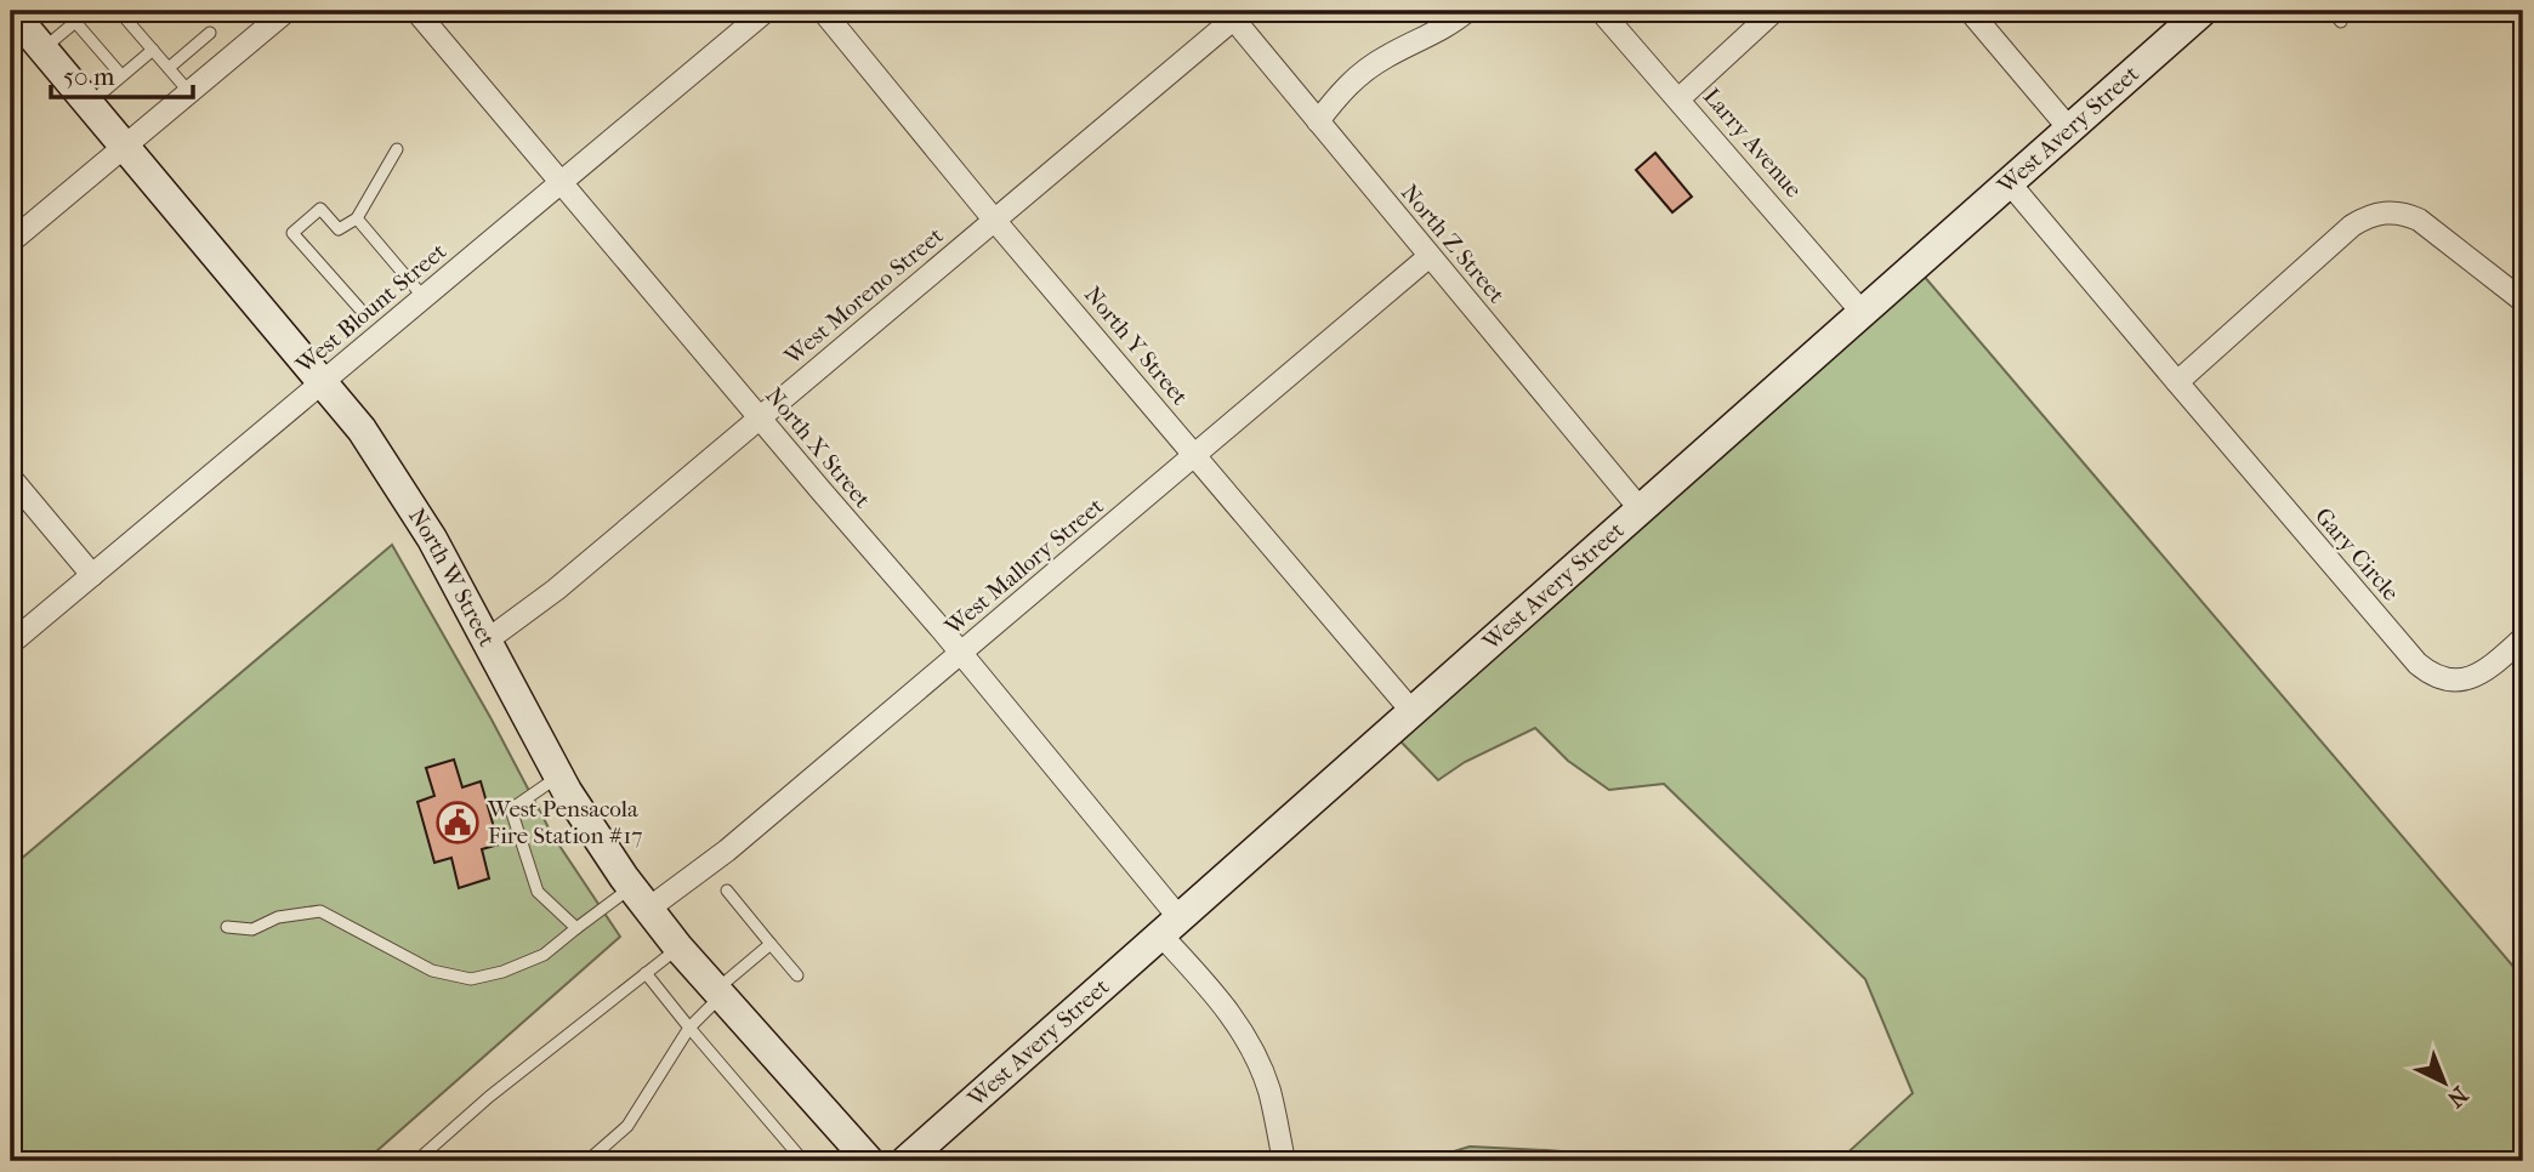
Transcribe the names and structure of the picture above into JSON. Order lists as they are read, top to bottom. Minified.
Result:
{"streets":{"street":["West Avery Street","Larry Avenue","North Z Street","West Moreno Street","West Blount Street","North Y Street","North X Street","Gary Circle","West Mallory Street","North W Street"]},"crossings":[["West Avery Street","Larry Avenue"],["West Avery Street","North Z Street"],["West Avery Street","North Y Street"],["West Avery Street","North X Street"],["West Avery Street","Gary Circle"],["North Z Street","West Moreno Street"],["North Z Street","West Mallory Street"],["West Moreno Street","North Y Street"],["West Moreno Street","North X Street"],["West Moreno Street","North W Street"],["West Blount Street","North X Street"],["West Blount Street","North W Street"],["North Y Street","West Mallory Street"],["North X Street","West Mallory Street"],["West Mallory Street","North W Street"]],"places":{"public building":["West Pensacola Fire Station #17"]},"scale_bar":"50 m","north":"bottom right"}
